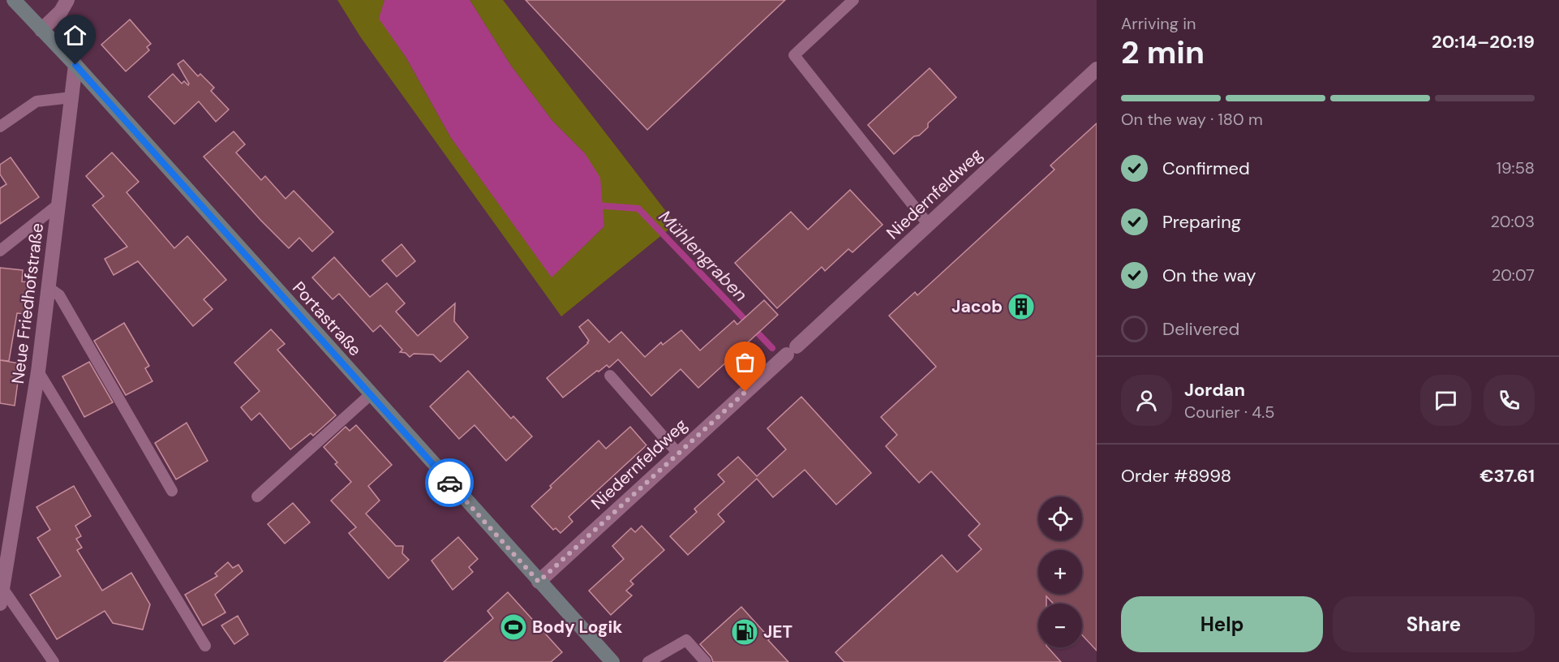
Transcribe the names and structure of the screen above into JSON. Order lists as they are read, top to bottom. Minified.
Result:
{"streets":{"main road":["Portastraße"],"street":["Niedernfeldweg","Neue Friedhofstraße"]},"crossings":[["Niedernfeldweg","Portastraße"],["Neue Friedhofstraße","Portastraße"]],"water":["Mühlengraben"],"places":{"building":["Jacob"],"sports":["Body Logik"],"fuel station":["JET"]},"page":{"heading":["2 min","Arriving in","20:14–20:19"],"panel":["Jordan","Courier · 4.5","Order #8998","€37.61"],"bar":"On the way · 180 m","list":[["Confirmed","19:58"],["Preparing","20:03"],["On the way","20:07"],"Delivered"],"map_buttons":["+","−"],"buttons":["Help","Share"]}}
